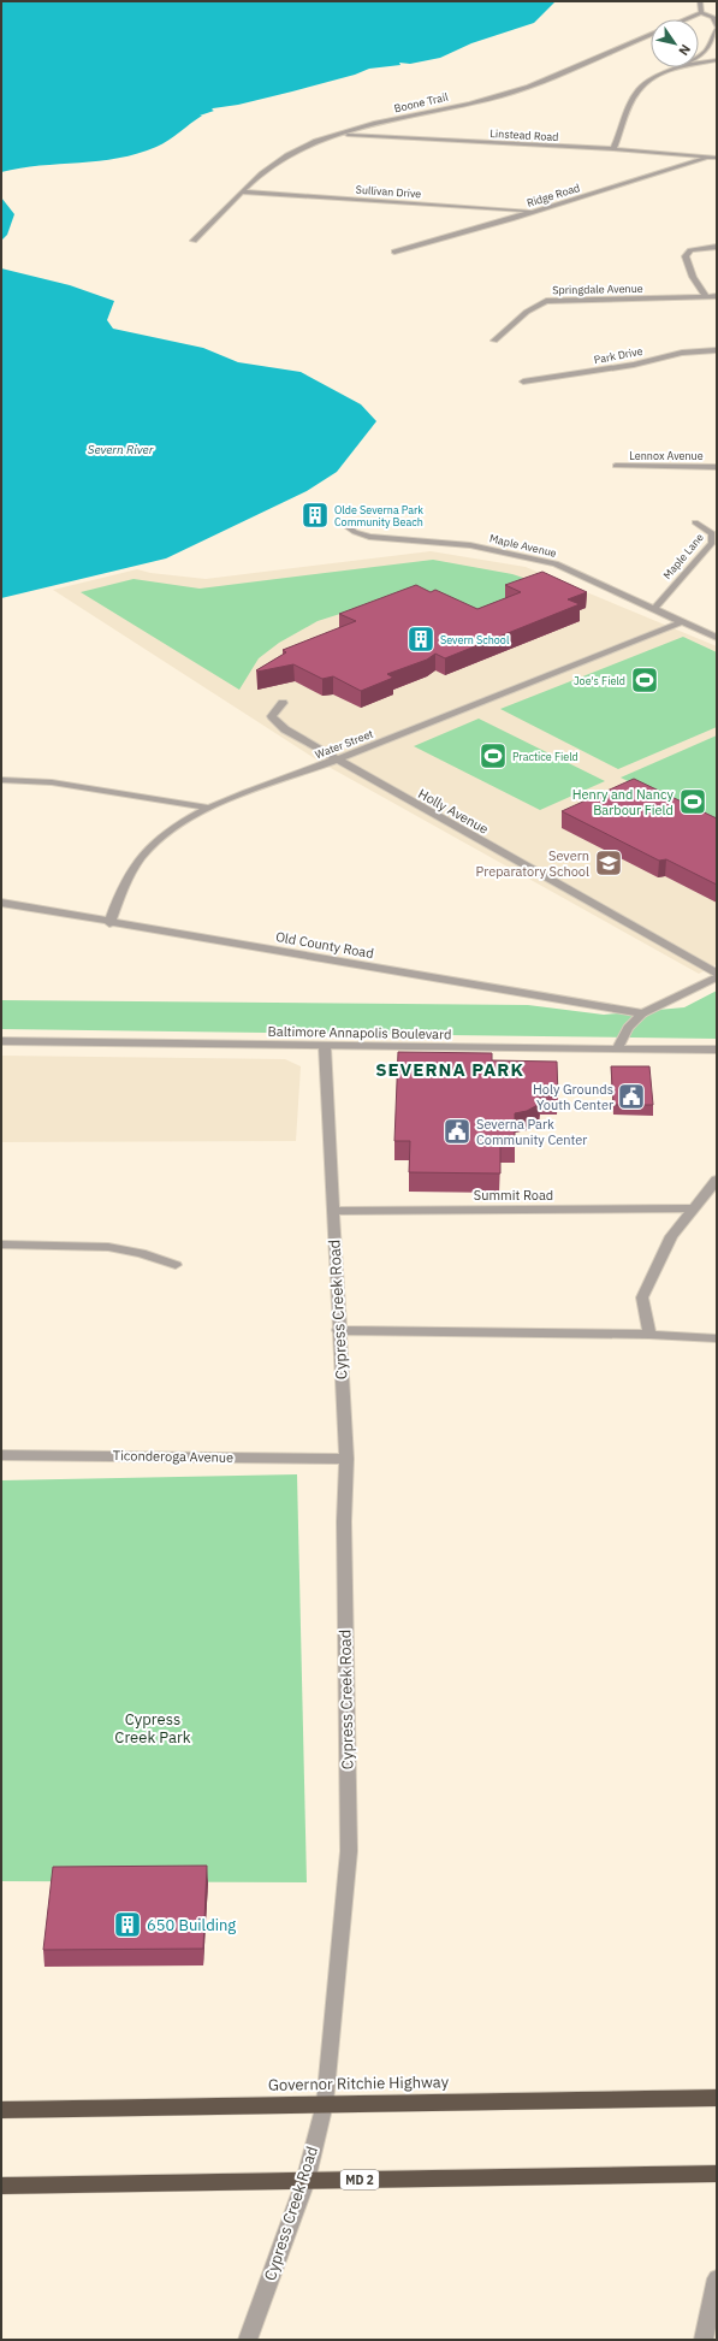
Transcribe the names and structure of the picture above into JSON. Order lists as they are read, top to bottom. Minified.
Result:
{"streets":{"highway":["Governor Ritchie Highway","MD 2"],"street":["Boone Trail","Linstead Road","Sullivan Drive","Ridge Road","Springdale Avenue","Park Drive","Lennox Avenue","Maple Avenue","Maple Lane","Water Street","Holly Avenue","Old County Road","Baltimore Annapolis Boulevard","Summit Road","Cypress Creek Road","Ticonderoga Avenue"]},"crossings":[["Boone Trail","Linstead Road"],["Boone Trail","Sullivan Drive"],["Linstead Road","Ridge Road"],["Sullivan Drive","Ridge Road"],["Maple Avenue","Maple Lane"],["Maple Avenue","Water Street"],["Water Street","Holly Avenue"],["Baltimore Annapolis Boulevard","Cypress Creek Road"],["Summit Road","Cypress Creek Road"],["Cypress Creek Road","Ticonderoga Avenue"],["Cypress Creek Road","Governor Ritchie Highway"],["Cypress Creek Road","MD 2"]],"districts":["SEVERNA PARK"],"water":["Severn River"],"parks":["Cypress Creek Park"],"places":{"building":["Olde Severna Park Community Beach","Severn School","650 Building"],"sports":["Joe's Field","Practice Field","Henry and Nancy Barbour Field"],"school or university":["Severn Preparatory School"],"public building":["Holy Grounds Youth Center","Severna Park Community Center"]},"north":"bottom right"}
